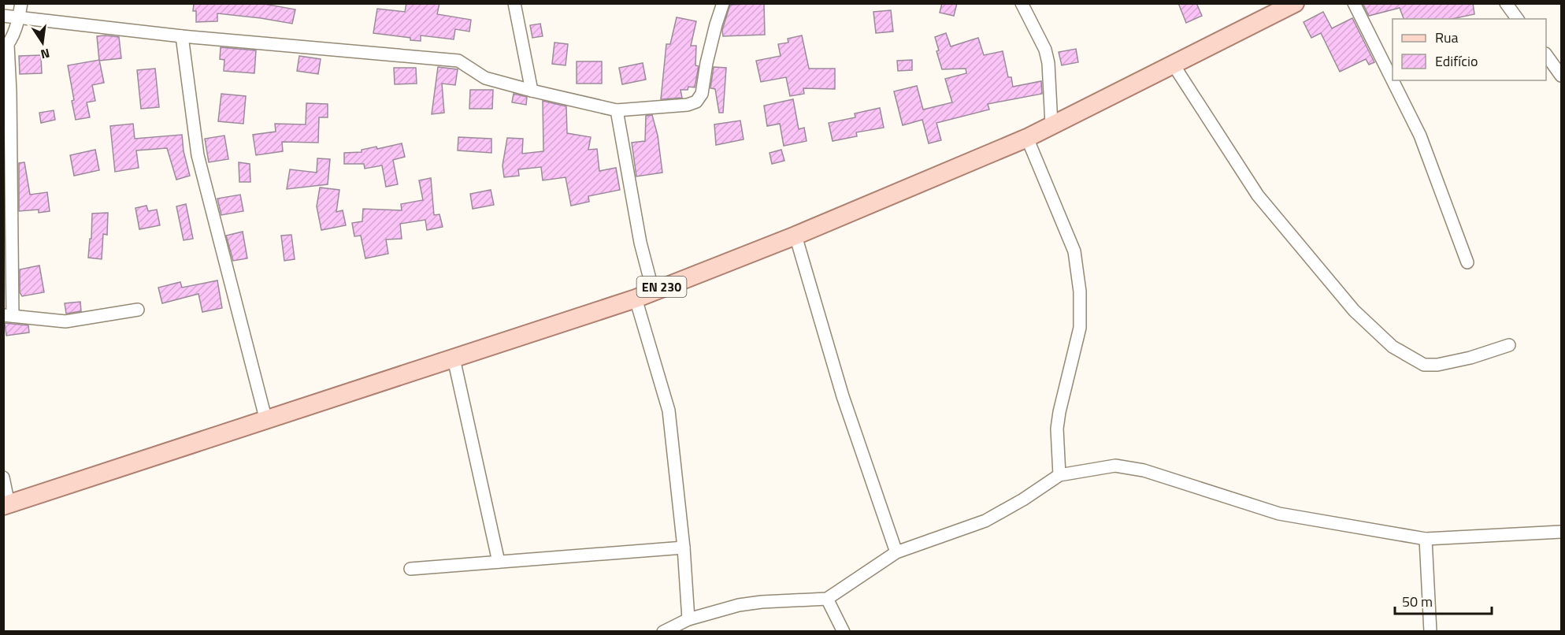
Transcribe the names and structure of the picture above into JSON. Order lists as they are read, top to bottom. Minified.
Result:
{"streets":{"main road":["EN 230"]},"legend":["Rua","Edifício"],"scale_bar":"50 m","north":"bottom"}
